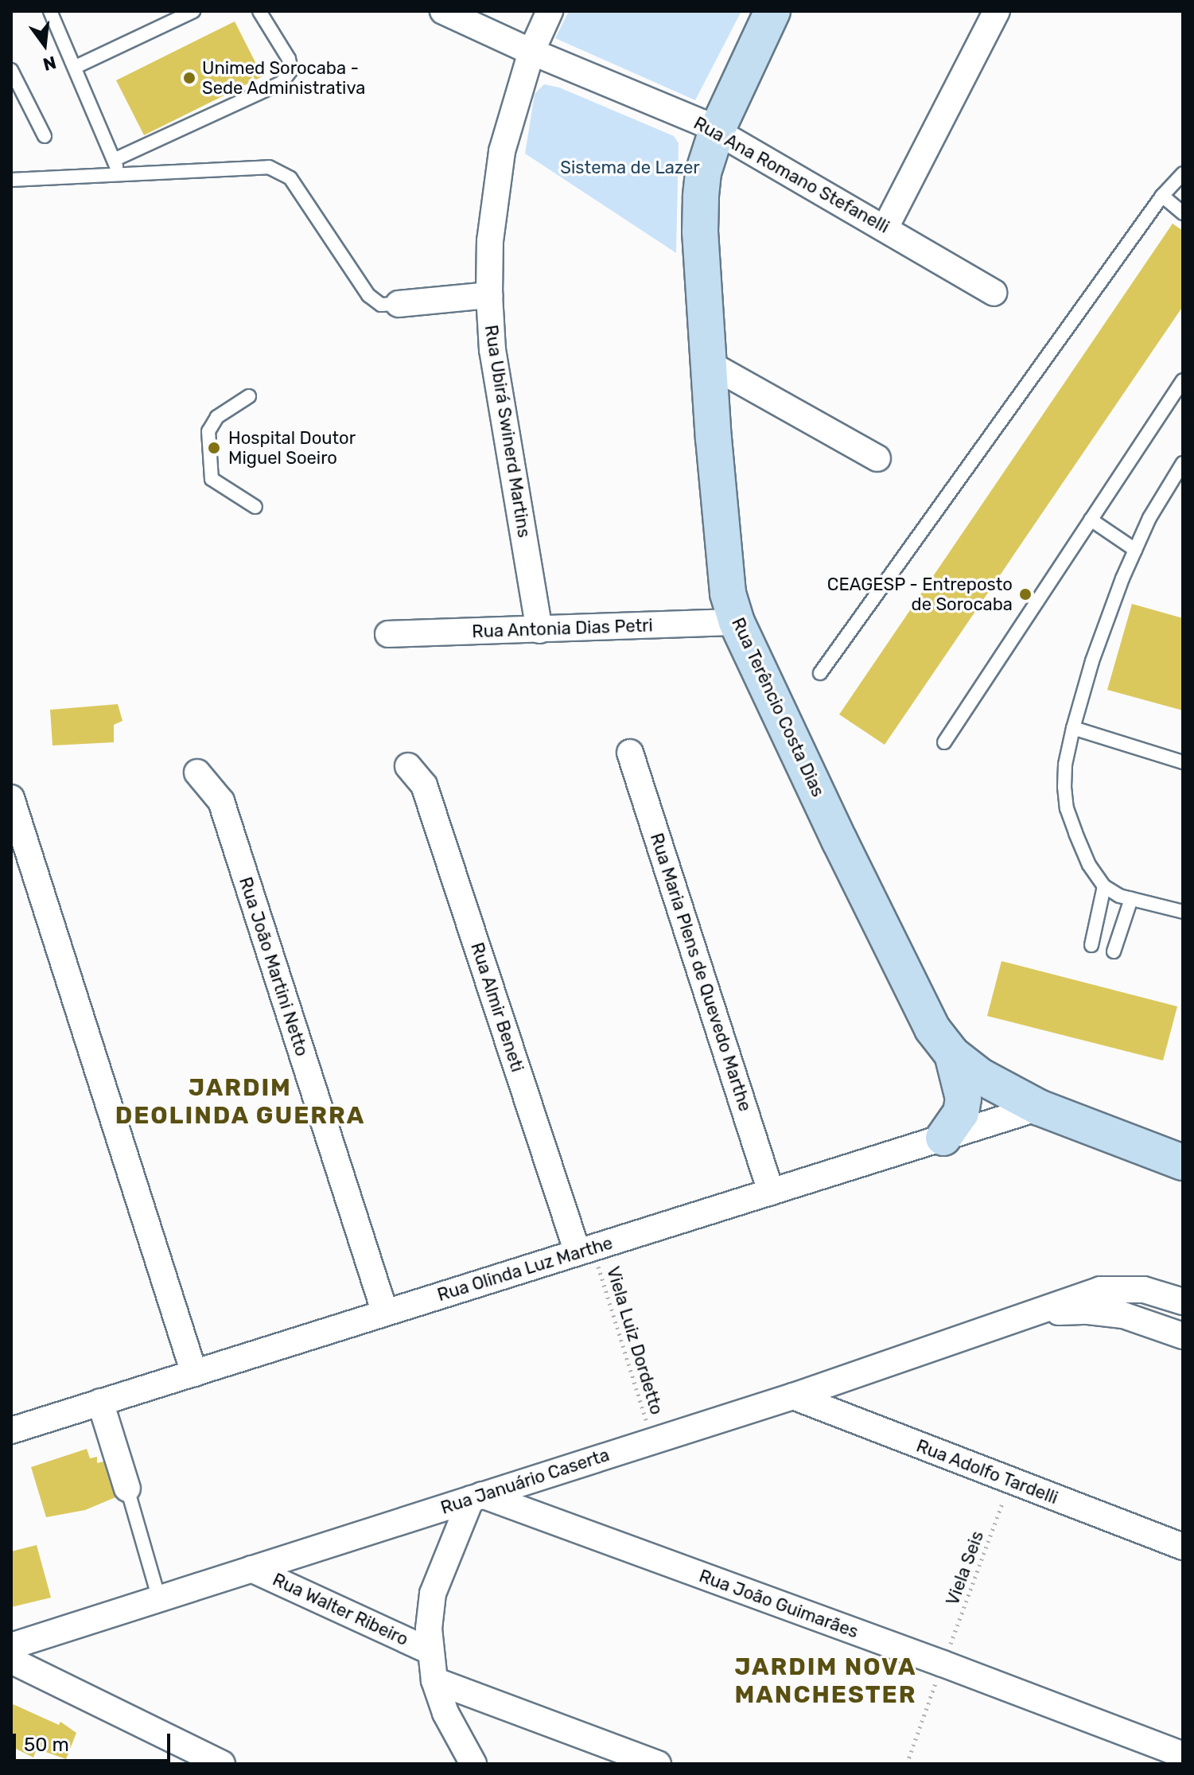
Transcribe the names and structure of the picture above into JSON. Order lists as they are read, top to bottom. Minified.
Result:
{"streets":{"street":["Rua Ana Romano Stefanelli","Rua Ubirá Swinerd Martins","Rua Antonia Dias Petri","Rua Terêncio Costa Dias","Rua João Martini Netto","Rua Maria Plens de Quevedo Marthe","Rua Almir Beneti","Rua Olinda Luz Marthe","Rua Adolfo Tardelli","Rua Januário Caserta","Rua João Guimarães","Rua Walter Ribeiro"],"path":["Viela Luiz Dordetto","Viela Seis"]},"crossings":[["Rua Ana Romano Stefanelli","Rua Ubirá Swinerd Martins"],["Rua Ana Romano Stefanelli","Rua Terêncio Costa Dias"],["Rua Ubirá Swinerd Martins","Rua Antonia Dias Petri"],["Rua Antonia Dias Petri","Rua Terêncio Costa Dias"],["Rua Terêncio Costa Dias","Rua Olinda Luz Marthe"],["Rua João Martini Netto","Rua Olinda Luz Marthe"],["Rua Maria Plens de Quevedo Marthe","Rua Olinda Luz Marthe"],["Rua Almir Beneti","Rua Olinda Luz Marthe"],["Rua Almir Beneti","Viela Luiz Dordetto"],["Rua Olinda Luz Marthe","Viela Luiz Dordetto"],["Viela Luiz Dordetto","Rua Januário Caserta"],["Rua Adolfo Tardelli","Rua Januário Caserta"],["Rua Adolfo Tardelli","Viela Seis"],["Rua Januário Caserta","Rua João Guimarães"],["Rua Januário Caserta","Rua Walter Ribeiro"],["Viela Seis","Rua João Guimarães"]],"districts":["JARDIM DEOLINDA GUERRA","JARDIM NOVA MANCHESTER"],"parks":["Sistema de Lazer"],"places":["Unimed Sorocaba - Sede Administrativa","Hospital Doutor Miguel Soeiro","CEAGESP - Entreposto de Sorocaba"],"scale_bar":"50 m","north":"bottom"}
